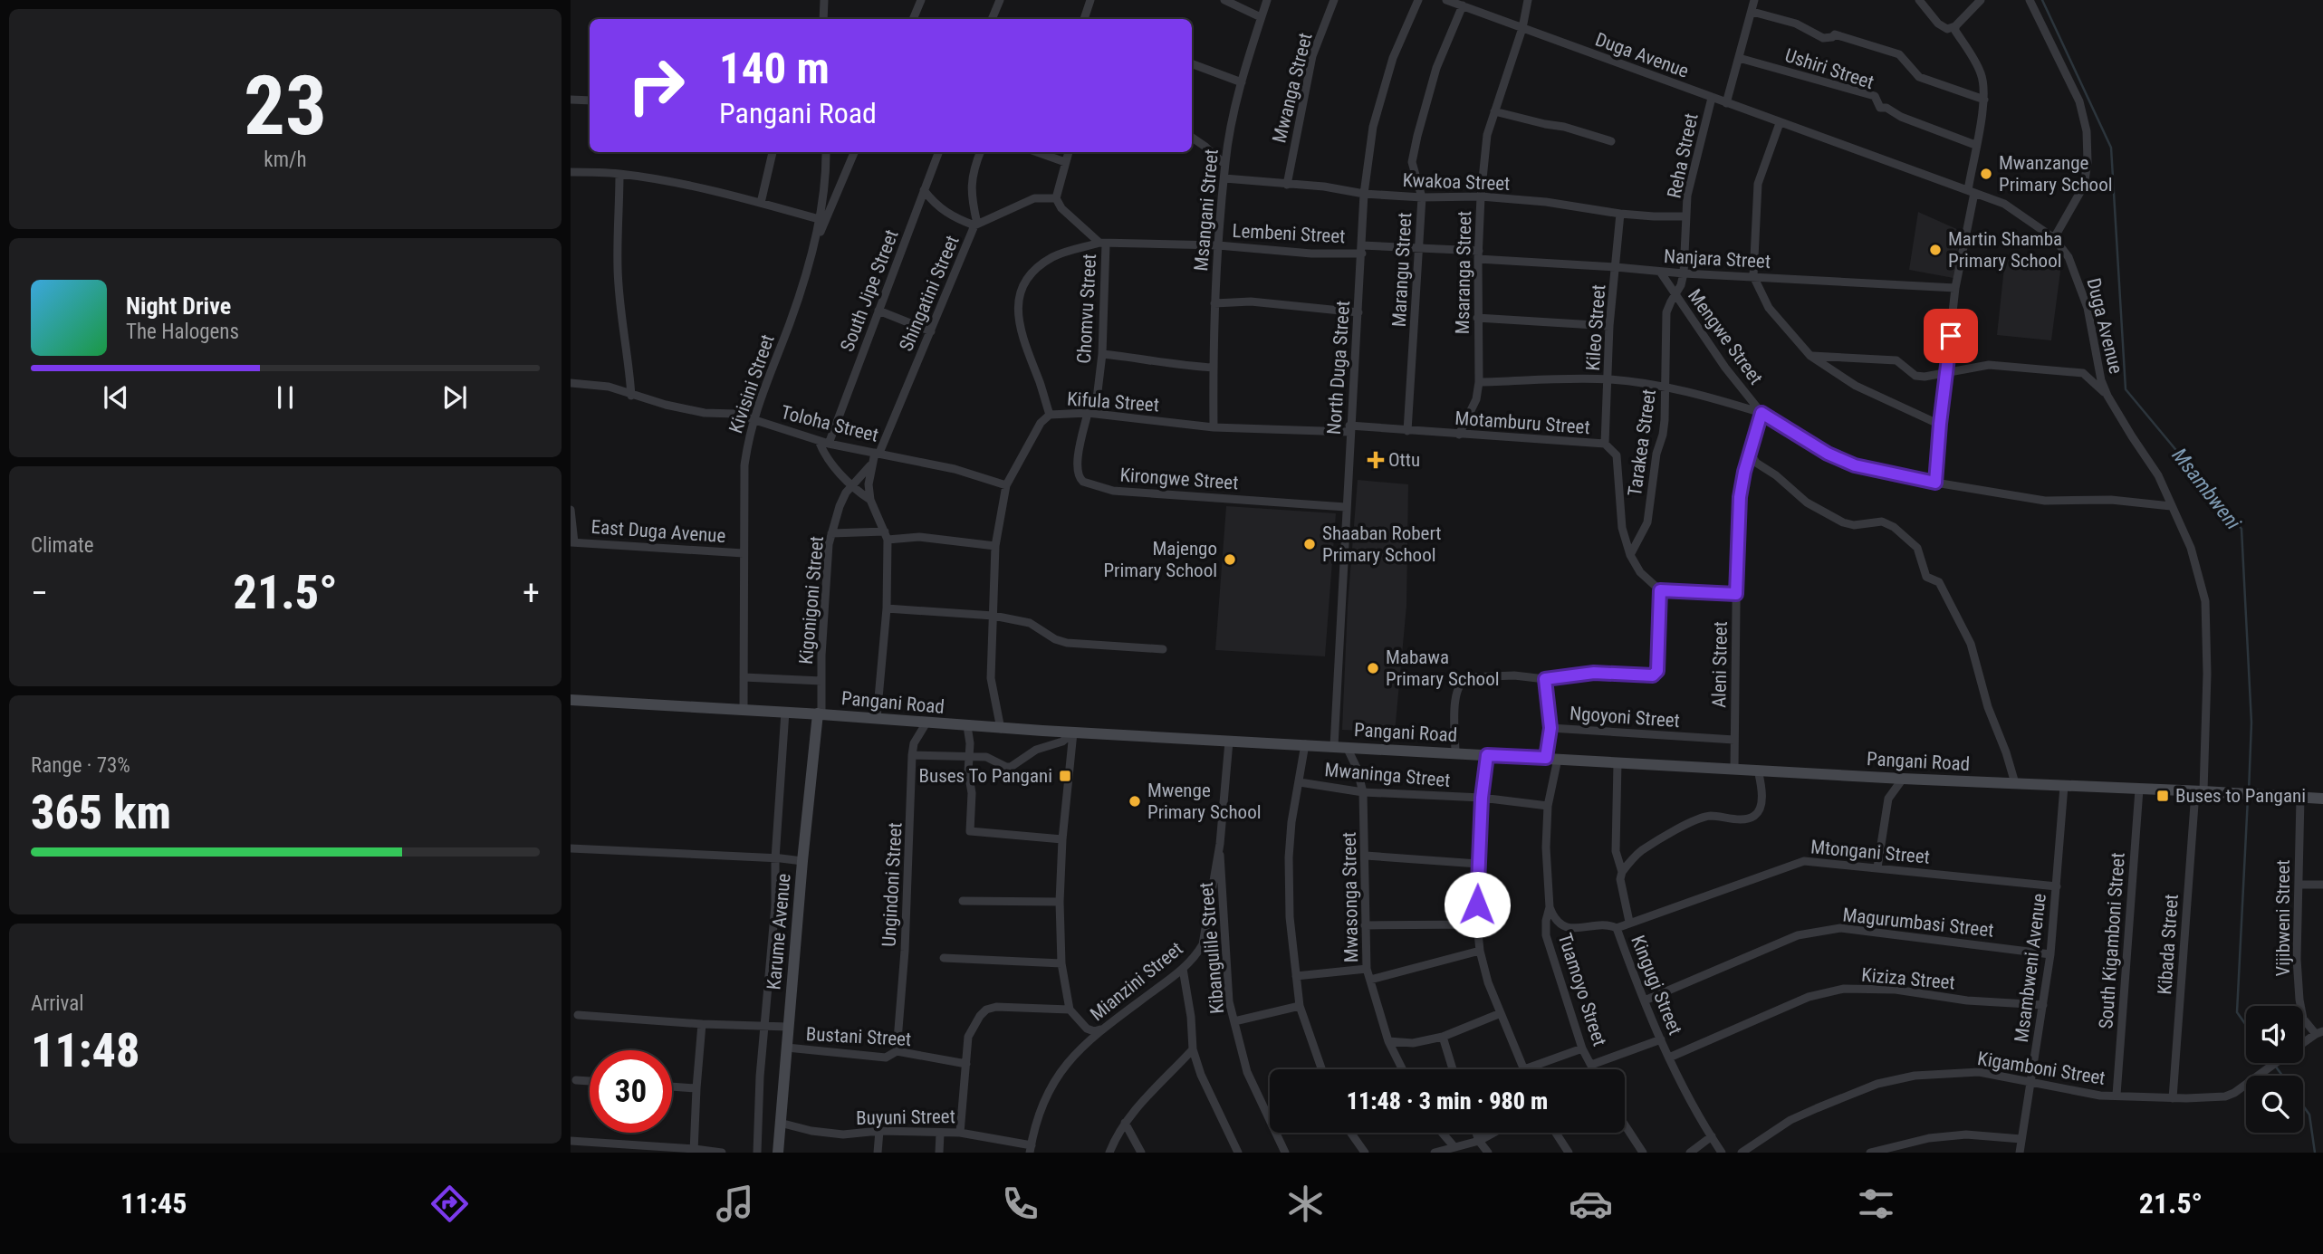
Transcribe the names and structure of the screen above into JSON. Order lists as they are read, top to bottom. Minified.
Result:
{"streets":{"main road":["Pangani Road","Karume Avenue"],"street":["Duga Avenue","Ushiri Street","Mwanga Street","Reha Street","Kwakoa Street","Msangani Street","Lembeni Street","Nanjara Street","Marangu Street","Msaranga Street","South Jipe Street","Shingatini Street","Chomvu Street","Kileo Street","Mengwe Street","North Duga Street","Kivisini Street","Kifula Street","Motamburu Street","Toloha Street","Tarakea Street","Kirongwe Street","East Duga Avenue","Kigonigoni Street","Aleni Street","Ngoyoni Street","Mwaninga Street","Mtongani Street","Ungindoni Street","Mwasonga Street","Vijibweni Street","Magurumbasi Street","South Kigamboni Street","Kibada Street","Kibangulile Street","Msambweni Avenue","Kiziza Street","Mianzini Street","Kingugi Street","Tuamoyo Street","Bustani Street","Kigamboni Street","Buyuni Street"]},"crossings":[["Duga Avenue","Reha Street"],["Duga Avenue","Marangu Street"],["Duga Avenue","Msaranga Street"],["Duga Avenue","Mengwe Street"],["Duga Avenue","Pangani Road"],["Duga Avenue","Kibada Street"],["Mwanga Street","Kwakoa Street"],["Reha Street","Kwakoa Street"],["Reha Street","Nanjara Street"],["Reha Street","Mengwe Street"],["Reha Street","Tarakea Street"],["Kwakoa Street","Msangani Street"],["Kwakoa Street","Marangu Street"],["Kwakoa Street","Msaranga Street"],["Kwakoa Street","Kileo Street"],["Kwakoa Street","North Duga Street"],["Msangani Street","Lembeni Street"],["Msangani Street","Kifula Street"],["Lembeni Street","Nanjara Street"],["Lembeni Street","Marangu Street"],["Lembeni Street","Chomvu Street"],["Lembeni Street","North Duga Street"],["Lembeni Street","Kifula Street"],["Nanjara Street","Marangu Street"],["Nanjara Street","Msaranga Street"],["Nanjara Street","Kileo Street"],["Nanjara Street","Mengwe Street"],["Marangu Street","Motamburu Street"],["Msaranga Street","Motamburu Street"],["South Jipe Street","Toloha Street"],["Shingatini Street","Toloha Street"],["Shingatini Street","Kigonigoni Street"],["Shingatini Street","Pangani Road"],["Chomvu Street","Kifula Street"],["Chomvu Street","Kirongwe Street"],["Kileo Street","Motamburu Street"],["Mengwe Street","Tarakea Street"],["Mengwe Street","Aleni Street"],["North Duga Street","Kifula Street"],["North Duga Street","Motamburu Street"],["North Duga Street","Kirongwe Street"],["North Duga Street","Pangani Road"],["Kivisini Street","Toloha Street"],["Kivisini Street","East Duga Avenue"],["Kivisini Street","Pangani Road"],["Kifula Street","Motamburu Street"],["Kifula Street","Toloha Street"],["Kifula Street","Kirongwe Street"],["Kifula Street","Pangani Road"],["Motamburu Street","Tarakea Street"],["Kigonigoni Street","Pangani Road"],["Kigonigoni Street","Karume Avenue"],["Aleni Street","Pangani Road"],["Aleni Street","Ngoyoni Street"],["Pangani Road","Ngoyoni Street"],["Pangani Road","Ungindoni Street"],["Pangani Road","Mwasonga Street"],["Pangani Road","Vijibweni Street"],["Pangani Road","Karume Avenue"],["Pangani Road","South Kigamboni Street"],["Pangani Road","Kibada Street"],["Pangani Road","Msambweni Avenue"],["Pangani Road","Mianzini Street"],["Mwaninga Street","Mwasonga Street"],["Mtongani Street","Msambweni Avenue"],["Mtongani Street","Kingugi Street"],["Ungindoni Street","Bustani Street"],["Magurumbasi Street","Msambweni Avenue"],["Magurumbasi Street","Kingugi Street"],["Karume Avenue","Bustani Street"],["Karume Avenue","Buyuni Street"],["South Kigamboni Street","Kigamboni Street"],["Kibada Street","Kigamboni Street"],["Kibangulile Street","Mianzini Street"],["Msambweni Avenue","Kiziza Street"],["Msambweni Avenue","Kigamboni Street"],["Kiziza Street","Kingugi Street"],["Mianzini Street","Buyuni Street"],["Kingugi Street","Tuamoyo Street"]],"water":["Msambweni"],"places":{"other":["Mwanzange Primary School","Martin Shamba Primary School","Shaaban Robert Primary School","Majengo Primary School","Mabawa Primary School","Mwenge Primary School"],"health":["Ottu"],"transit":["Buses To Pangani","Buses to Pangani"]},"page":{"tile":[["23","km/h"],"Climate",["Range · 73%","365 km"],["Arrival","11:48"]],"turn":["140 m","Pangani Road"],"song":["Night Drive","The Halogens"],"heat":["−","21.5°","+"],"limit":"30","trip":"11:48 · 3 min · 980 m","tabs":["11:45","21.5°"]}}
